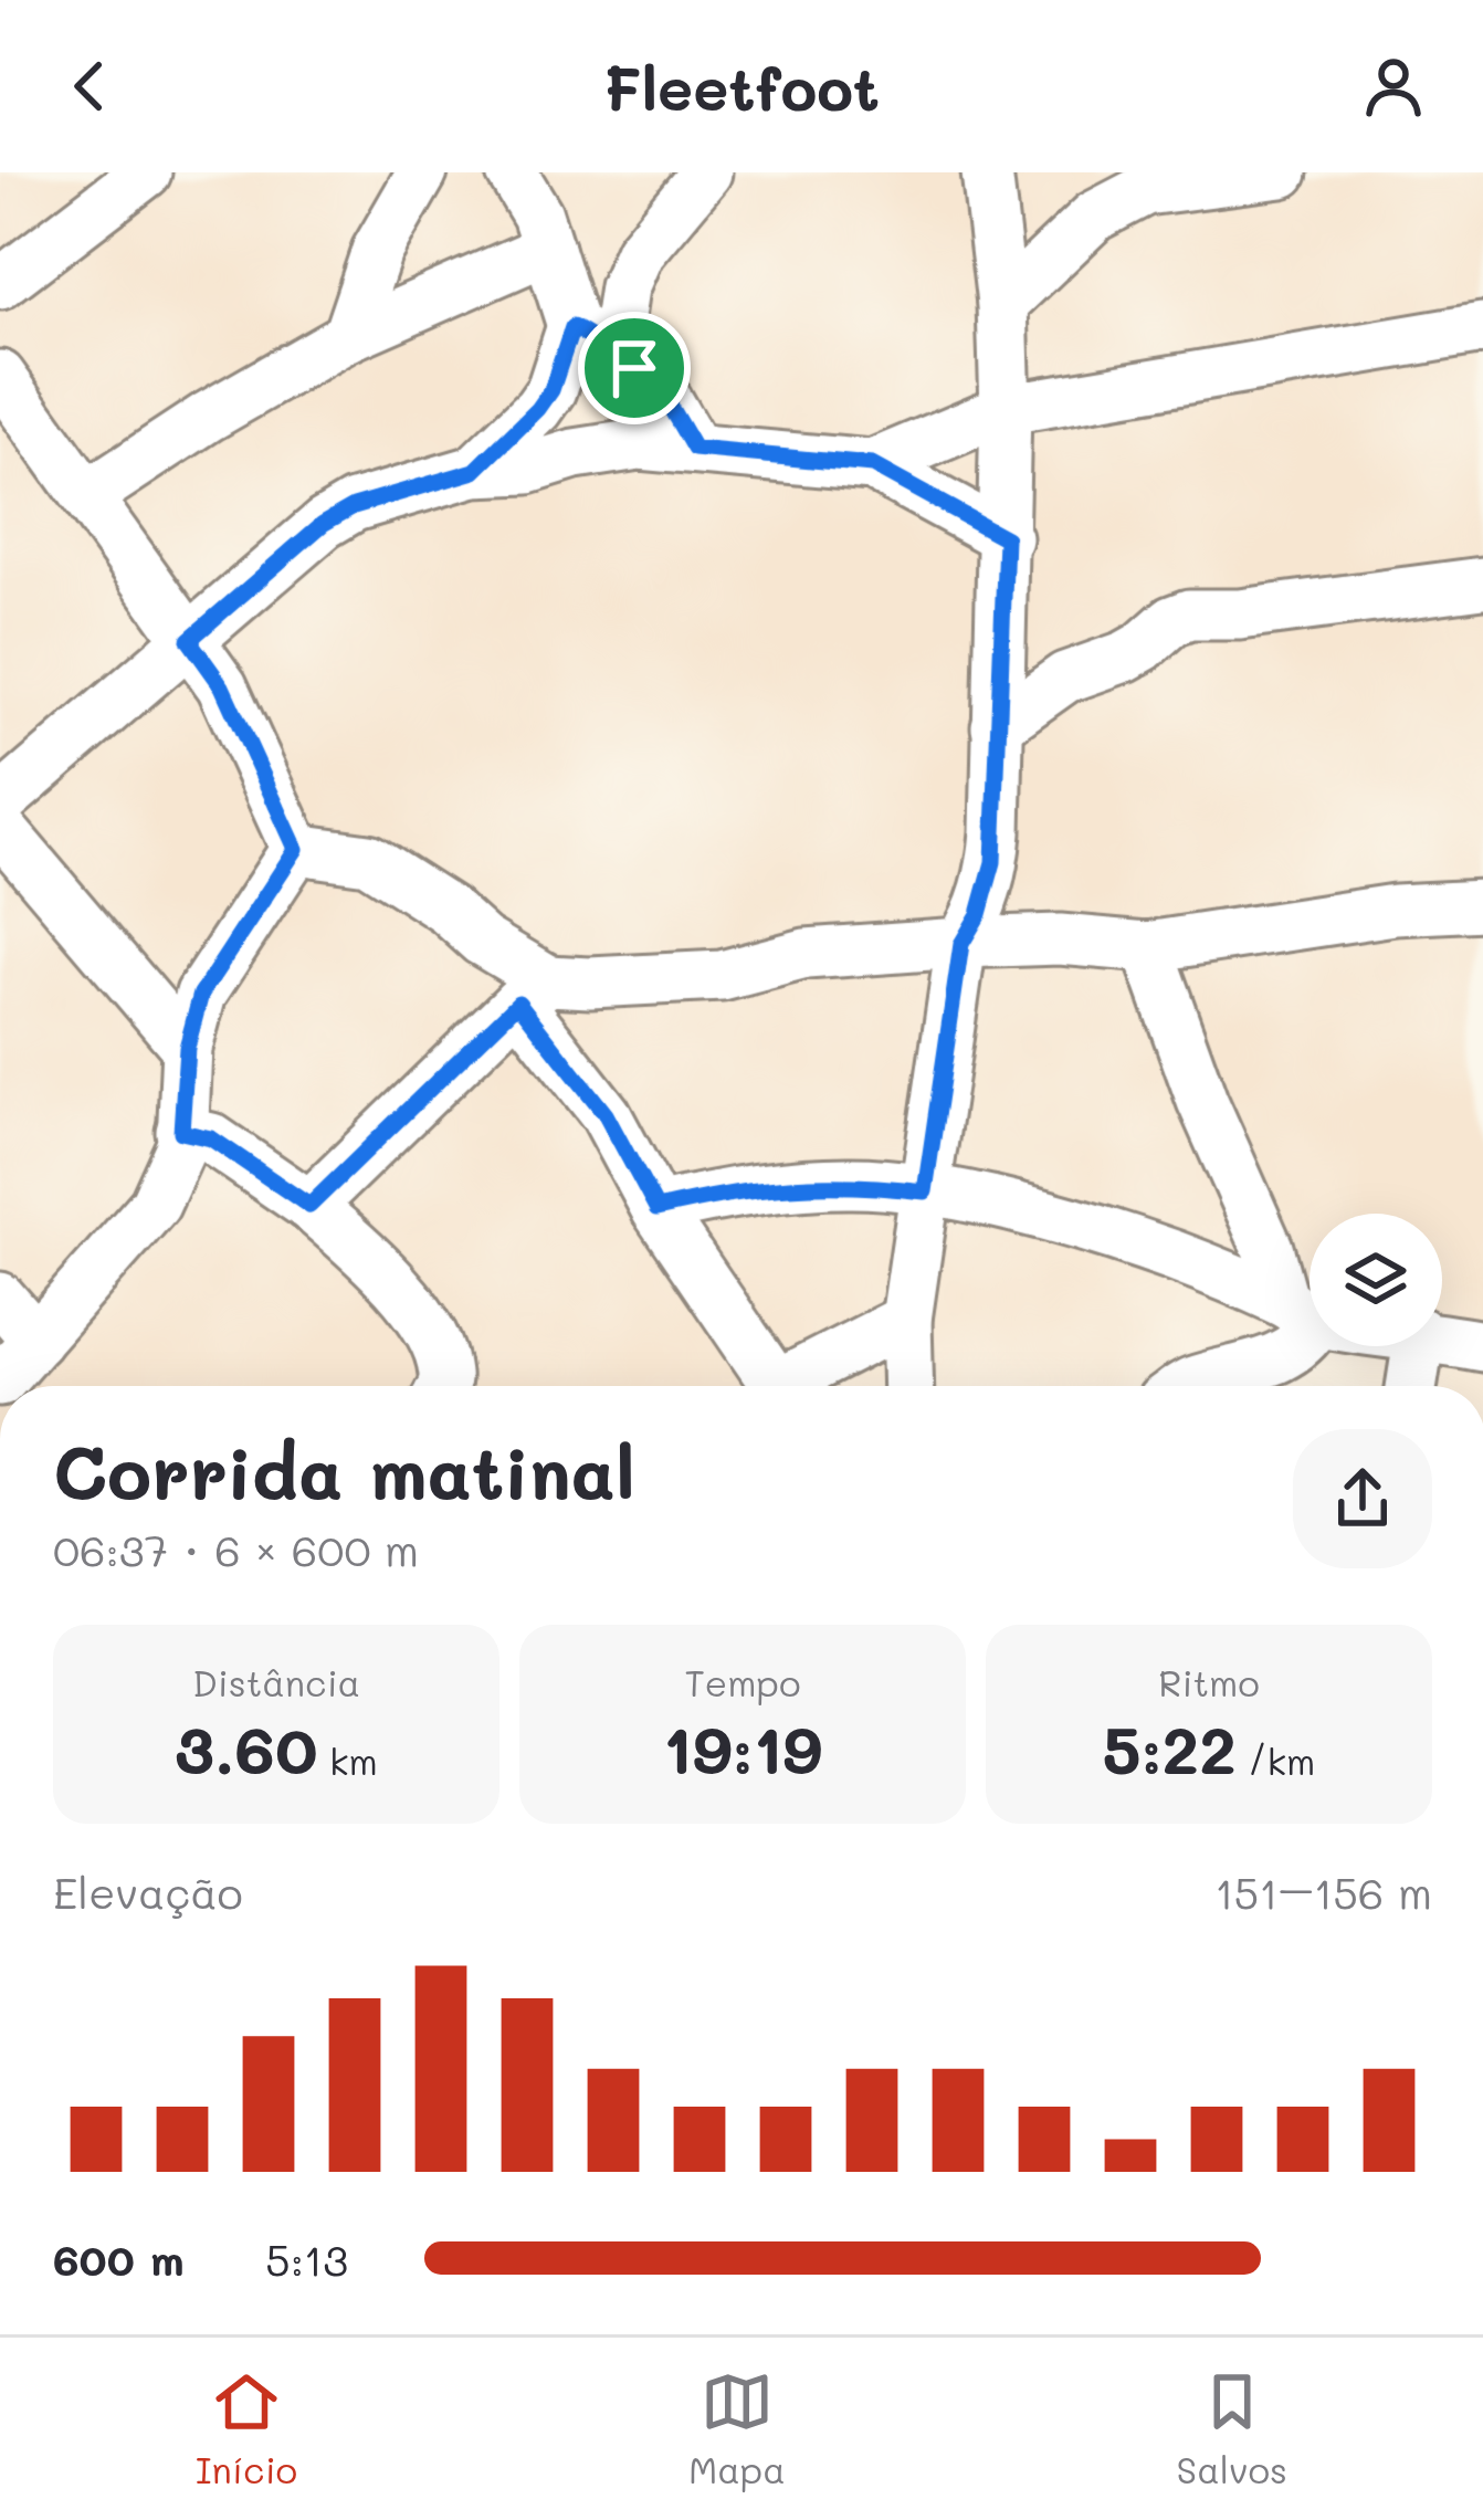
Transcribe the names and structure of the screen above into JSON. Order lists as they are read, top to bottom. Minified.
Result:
{"page":{"header":"Fleetfoot","heading":["Corrida matinal","06:37 · 6 × 600 m"],"stats":[["Distância","3.60 km"],["Tempo","19:19"],["Ritmo","5:22 /km"]],"chart":["Elevação","151–156 m"],"list":[{"name":"600 m","note":"5:13"}],"tabs":["Início","Mapa","Salvos"]}}
